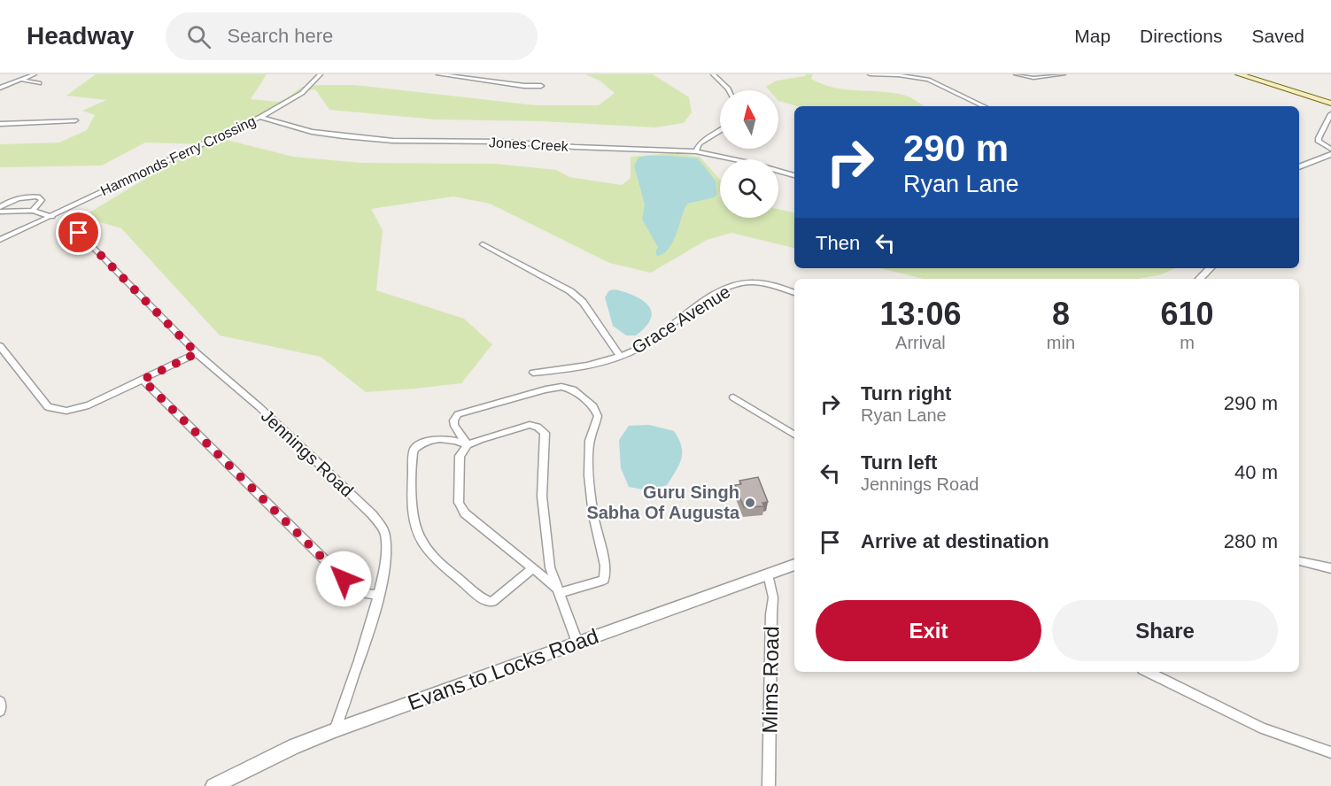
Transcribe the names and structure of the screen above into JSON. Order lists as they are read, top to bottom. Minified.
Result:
{"streets":{"street":["Jones Creek","Hammonds Ferry Crossing","Grace Avenue","Jennings Road","Evans to Locks Road","Mims Road"]},"crossings":[["Jones Creek","Hammonds Ferry Crossing"],["Jennings Road","Evans to Locks Road"],["Evans to Locks Road","Mims Road"]],"places":["Guru Singh Sabha Of Augusta"],"north":"top","page":{"header":"Headway","search":"Search here","nav":["Map","Directions","Saved"],"turn":["290 m","Ryan Lane"],"then":"Then","eta":["13:06","Arrival","8","min","610","m"],"list":[{"name":"Turn right","note":"Ryan Lane","value":"290 m"},{"name":"Turn left","note":"Jennings Road","value":"40 m"},{"name":"Arrive at destination","value":"280 m"}],"buttons":["Exit","Share"]}}
